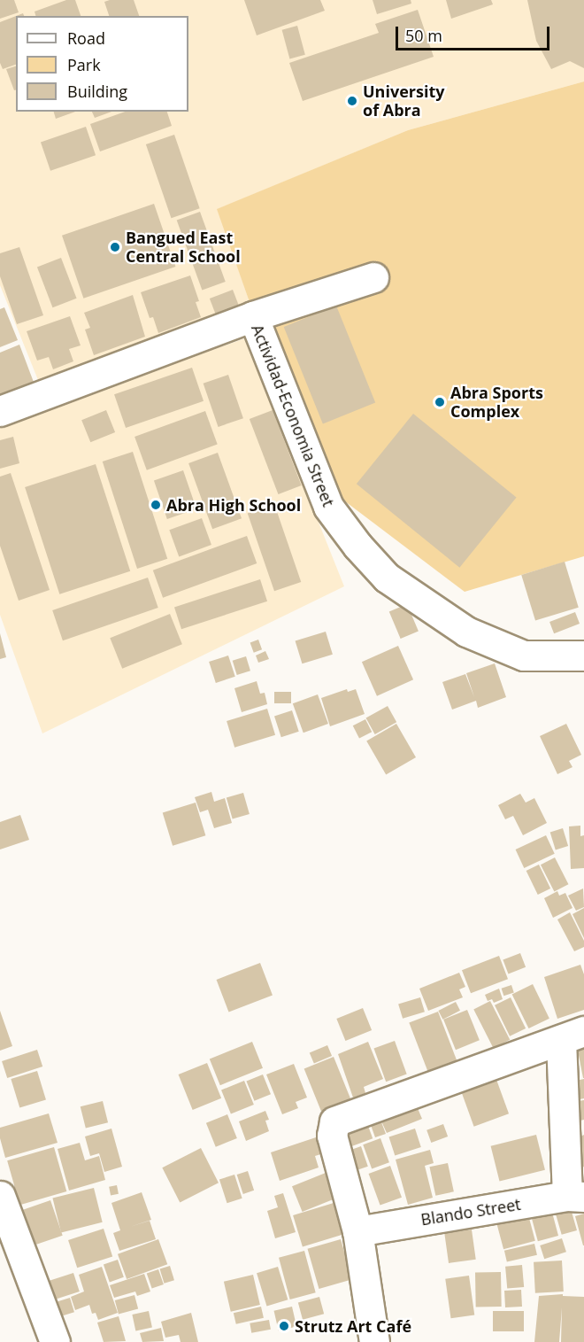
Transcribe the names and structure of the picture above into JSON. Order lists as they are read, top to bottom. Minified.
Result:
{"streets":{"street":["Actividad-Economia Street","Blando Street"]},"places":["University of Abra","Bangued East Central School","Abra Sports Complex","Abra High School","Strutz Art Café"],"legend":["Road","Park","Building"],"scale_bar":"50 m"}
